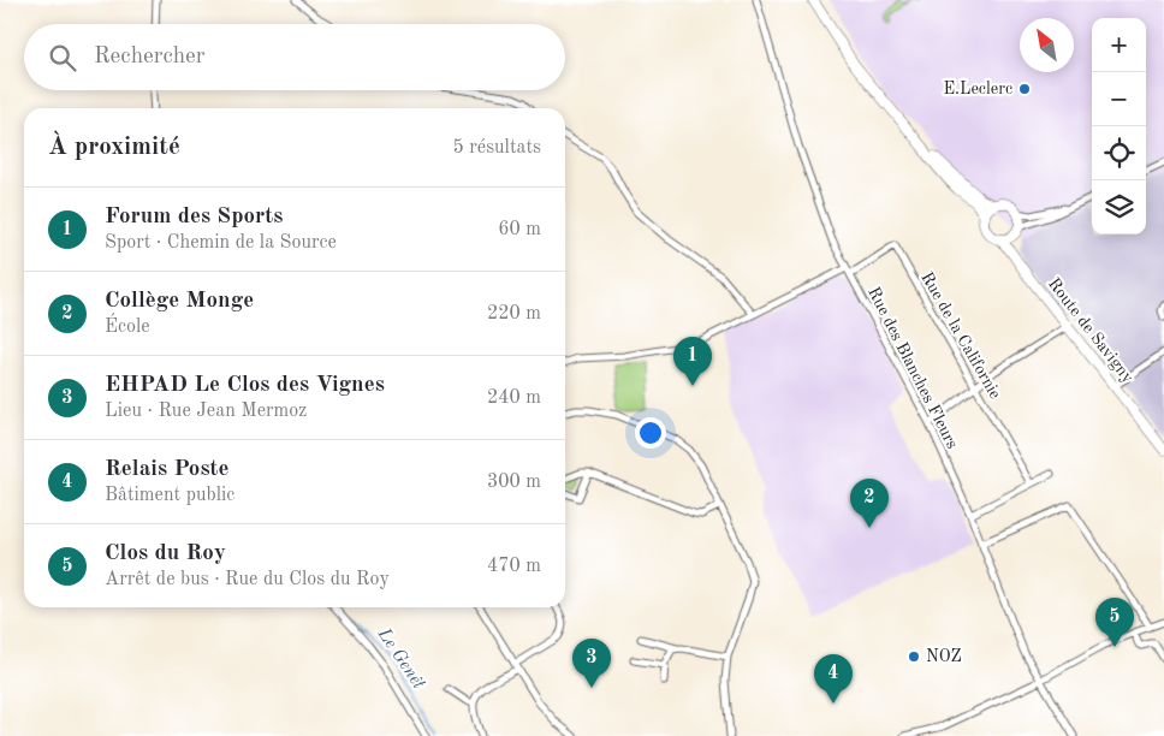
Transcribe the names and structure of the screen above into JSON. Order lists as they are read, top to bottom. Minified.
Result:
{"streets":{"main road":["Route de Savigny"],"street":["Rue de la Californie","Rue des Blanches Fleurs"]},"crossings":[["Rue de la Californie","Rue des Blanches Fleurs"]],"water":["Le Genêt"],"places":["E.Leclerc","NOZ"],"north":"top left","page":{"map_buttons":["+","−"],"search":"Rechercher","heading":["À proximité","5 résultats"],"list":[{"mark":"1","name":"Forum des Sports","note":"Sport · Chemin de la Source","value":"60 m"},{"mark":"2","name":"Collège Monge","note":"École","value":"220 m"},{"mark":"3","name":"EHPAD Le Clos des Vignes","note":"Lieu · Rue Jean Mermoz","value":"240 m"},{"mark":"4","name":"Relais Poste","note":"Bâtiment public","value":"300 m"},{"mark":"5","name":"Clos du Roy","note":"Arrêt de bus · Rue du Clos du Roy","value":"470 m"}],"pins":["1","2","5","3","4"]}}
